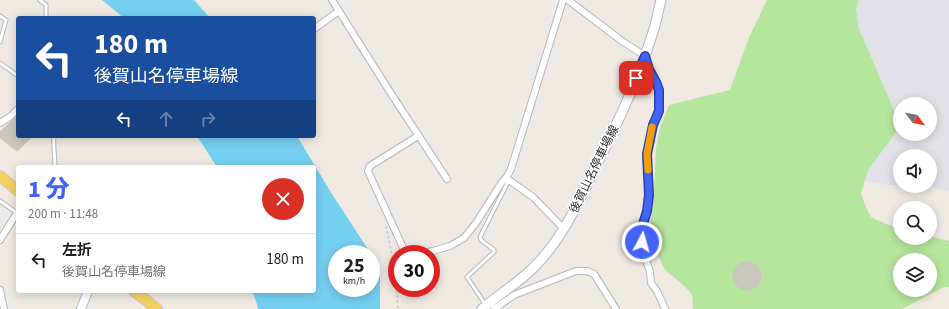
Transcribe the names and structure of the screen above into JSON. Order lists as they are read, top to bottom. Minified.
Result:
{"streets":{"main road":["後賀山名停車場線"]},"north":"bottom right","page":{"turn":["180 m","後賀山名停車場線"],"heading":["1 分","200 m · 11:48"],"list":[{"name":"左折","note":"後賀山名停車場線","value":"180 m"}],"speed":"25 km/h","limit":"30"}}
